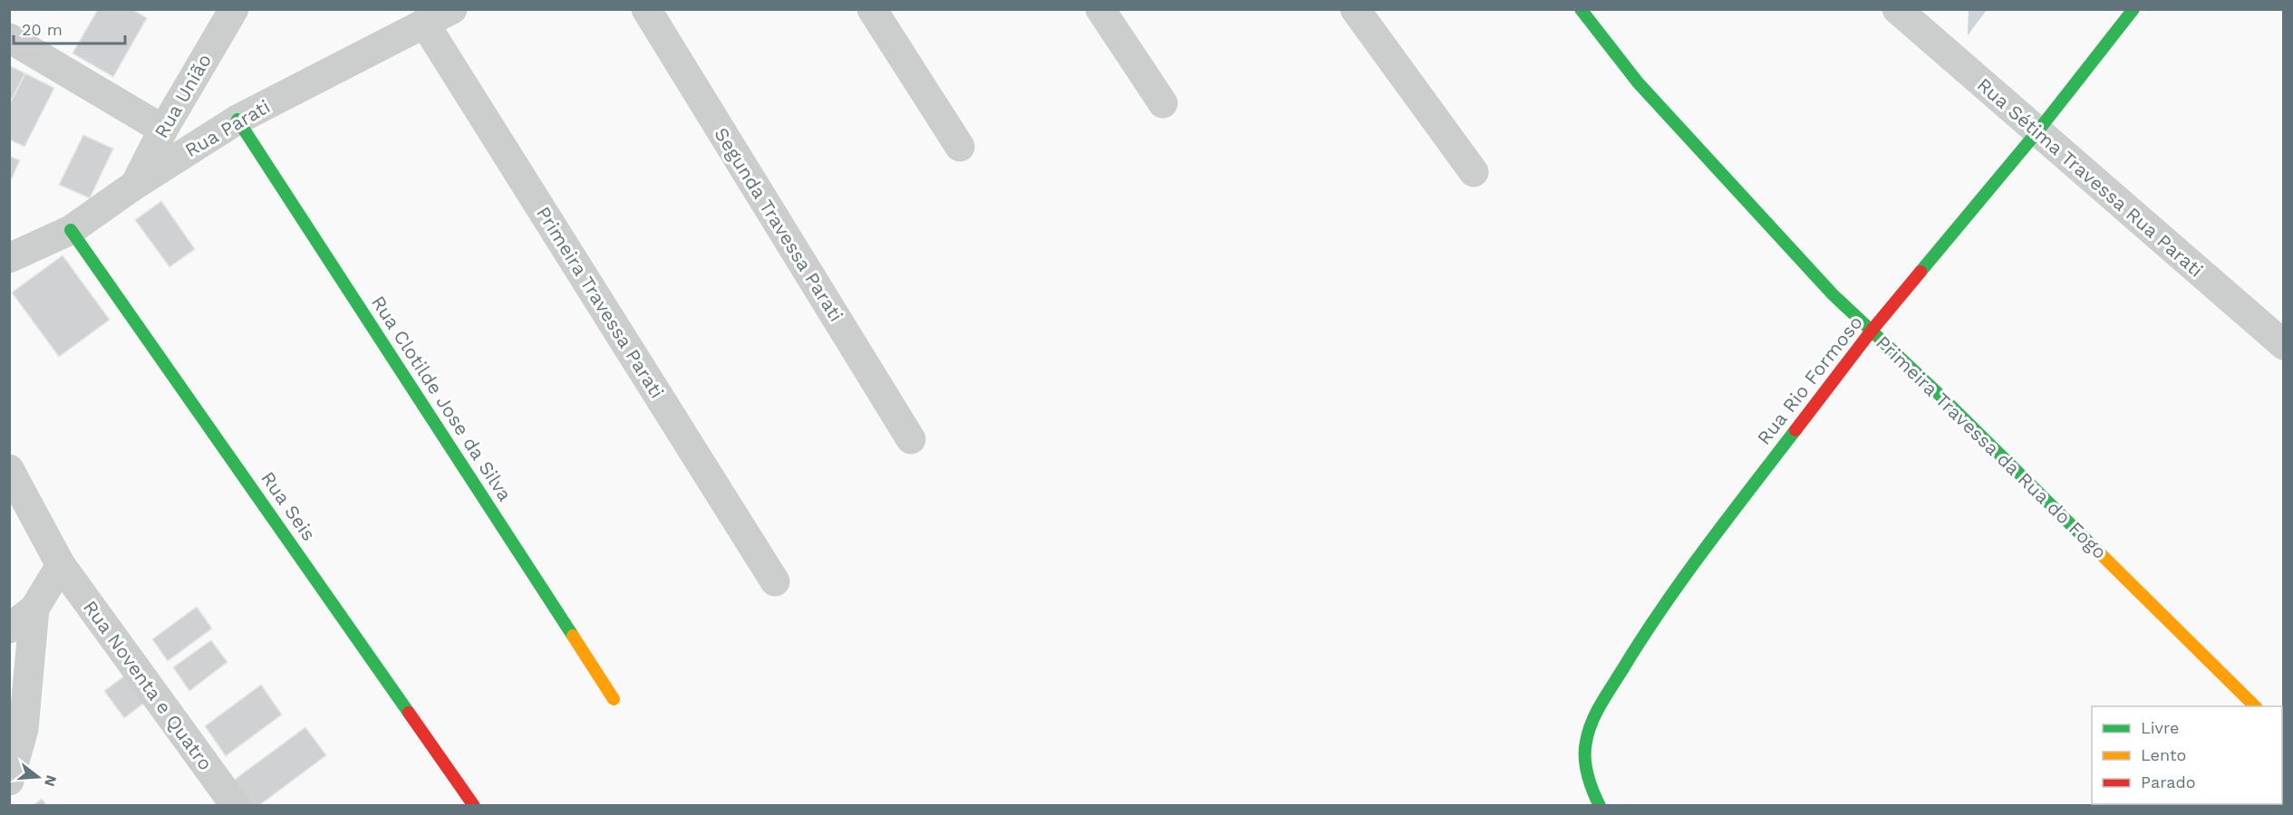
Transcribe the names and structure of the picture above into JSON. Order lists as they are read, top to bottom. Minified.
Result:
{"streets":{"street":["Rua União","Rua Parati","Rua Sétima Travessa Rua Parati","Segunda Travessa Parati","Primeira Travessa Parati","Rua Rio Formoso","Rua Clotilde Jose da Silva","Primeira Travessa da Rua do Fogo","Rua Seis","Rua Noventa e Quatro"]},"crossings":[["Rua União","Rua Parati"],["Rua Parati","Primeira Travessa Parati"],["Rua Parati","Rua Clotilde Jose da Silva"],["Rua Parati","Rua Seis"],["Rua Sétima Travessa Rua Parati","Rua Rio Formoso"],["Rua Rio Formoso","Primeira Travessa da Rua do Fogo"]],"legend":["Livre","Lento","Parado"],"scale_bar":"20 m","north":"right"}
